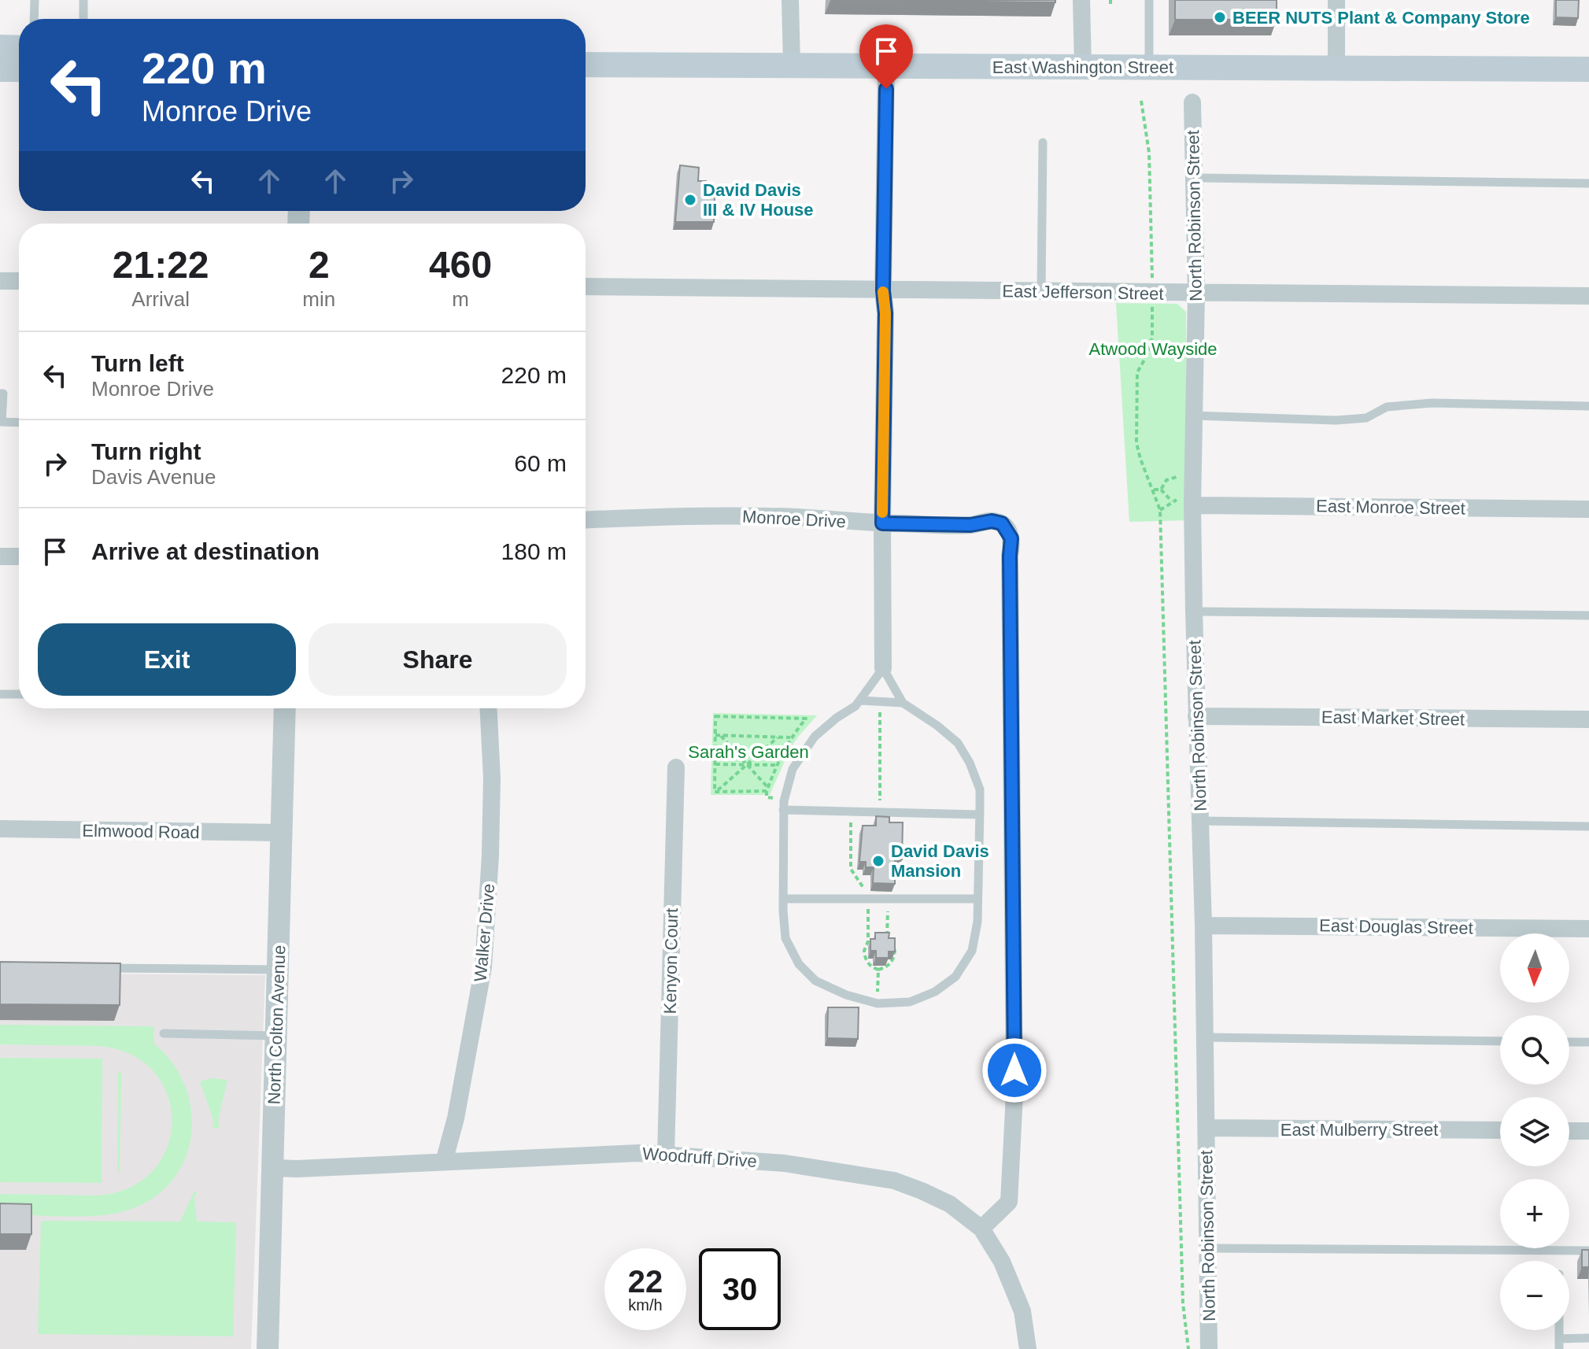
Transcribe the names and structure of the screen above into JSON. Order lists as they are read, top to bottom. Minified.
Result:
{"streets":{"main road":["East Washington Street"],"street":["North Robinson Street","East Jefferson Street","East Monroe Street","Monroe Drive","East Market Street","Elmwood Road","East Douglas Street","Walker Drive","Kenyon Court","North Colton Avenue","East Mulberry Street","Woodruff Drive"]},"crossings":[["North Robinson Street","East Jefferson Street"],["North Robinson Street","East Monroe Street"],["North Robinson Street","East Market Street"],["North Robinson Street","East Douglas Street"],["North Robinson Street","East Mulberry Street"],["Monroe Drive","Woodruff Drive"],["Elmwood Road","North Colton Avenue"],["Walker Drive","Woodruff Drive"],["Kenyon Court","Woodruff Drive"],["North Colton Avenue","Woodruff Drive"]],"parks":["Atwood Wayside","Sarah's Garden"],"places":["BEER NUTS Plant & Company Store","David Davis III & IV House","David Davis Mansion"],"north":"bottom","page":{"turn":["220 m","Monroe Drive"],"eta":["21:22","Arrival","2","min","460","m"],"list":[{"name":"Turn left","note":"Monroe Drive","value":"220 m"},{"name":"Turn right","note":"Davis Avenue","value":"60 m"},{"name":"Arrive at destination","value":"180 m"}],"buttons":["Exit","Share"],"map_buttons":["+","−"],"speed":"22 km/h","limit":"30"}}
